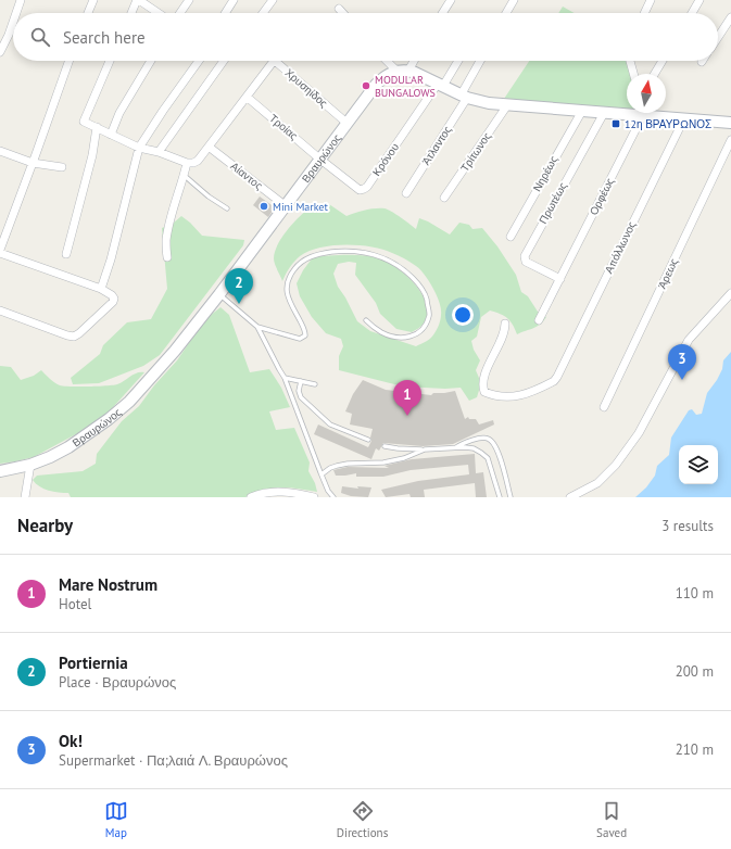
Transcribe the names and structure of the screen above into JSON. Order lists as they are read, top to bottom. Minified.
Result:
{"streets":{"main road":["Βραυρώνος"],"street":["Χρυσηίδος","Τροίας","Άτλαντος","Τρίτωνος","Κρόνου","Νηρέως","Αίαντος","Ορφέως","Πρωτέως","Απόλλωνος","Άρεως"]},"crossings":[["Χρυσηίδος","Βραυρώνος"],["Τροίας","Βραυρώνος"],["Τροίας","Κρόνου"],["Βραυρώνος","Κρόνου"],["Βραυρώνος","Αίαντος"],["Ορφέως","Πρωτέως"]],"places":{"other":["MODULAR BUNGALOWS","Mini Market"],"transit":["12η ΒΡΑΥΡΩΝΟΣ"]},"north":"top","page":{"search":"Search here","pins":["2","3","1"],"heading":["Nearby","3 results"],"list":[{"mark":"1","name":"Mare Nostrum","note":"Hotel","value":"110 m"},{"mark":"2","name":"Portiernia","note":"Place · Βραυρώνος","value":"200 m"},{"mark":"3","name":"Ok!","note":"Supermarket · Πα;λαιά Λ. Βραυρώνος","value":"210 m"}],"nav":["Map","Directions","Saved"]}}
